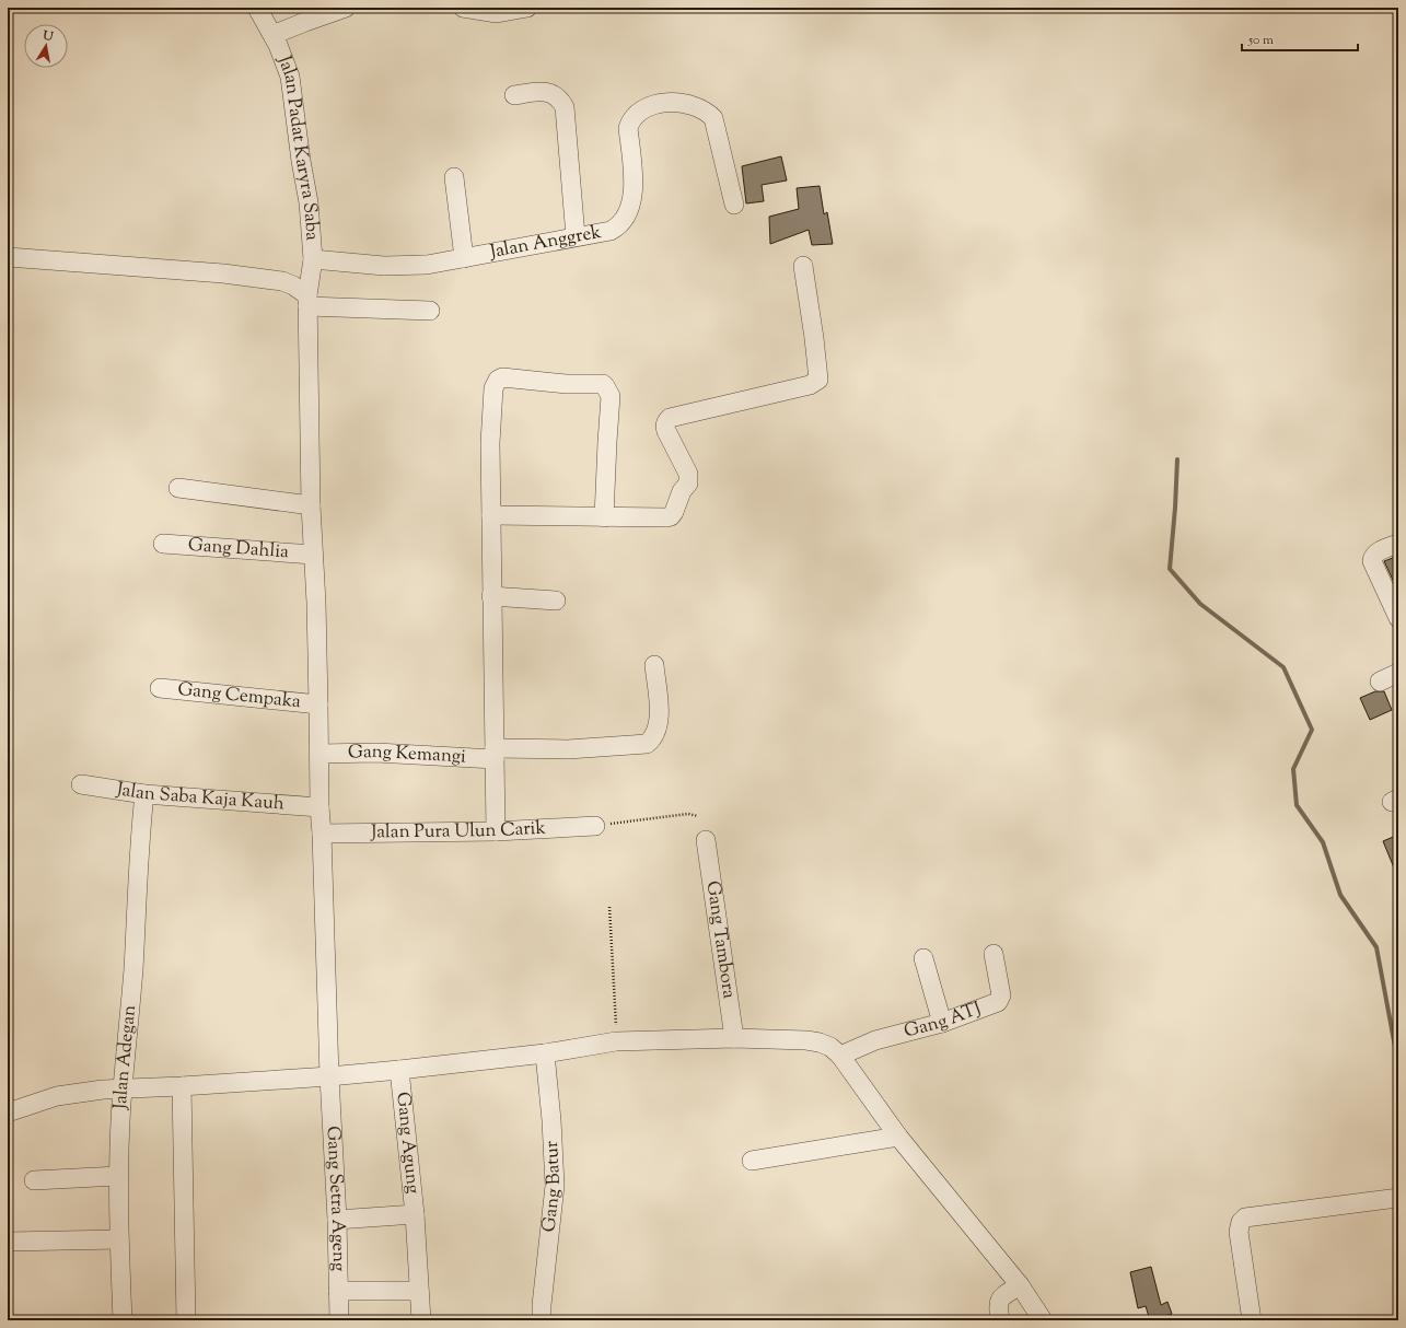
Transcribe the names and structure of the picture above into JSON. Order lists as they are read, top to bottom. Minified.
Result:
{"streets":{"street":["Jalan Padat Karyra Saba","Jalan Anggrek","Gang Dahlia","Gang Cempaka","Gang Kemangi","Jalan Saba Kaja Kauh","Jalan Pura Ulun Carik","Gang Tambora","Gang ATJ","Jalan Adegan","Gang Agung","Gang Batur","Gang Setra Ageng"]},"crossings":[["Jalan Padat Karyra Saba","Jalan Anggrek"],["Jalan Padat Karyra Saba","Gang Dahlia"],["Jalan Padat Karyra Saba","Gang Cempaka"],["Jalan Padat Karyra Saba","Gang Setra Ageng"],["Gang Cempaka","Gang Setra Ageng"],["Gang Kemangi","Gang Setra Ageng"],["Jalan Saba Kaja Kauh","Jalan Adegan"],["Jalan Saba Kaja Kauh","Gang Setra Ageng"],["Jalan Pura Ulun Carik","Gang Setra Ageng"]],"scale_bar":"50 m","north":"top"}
